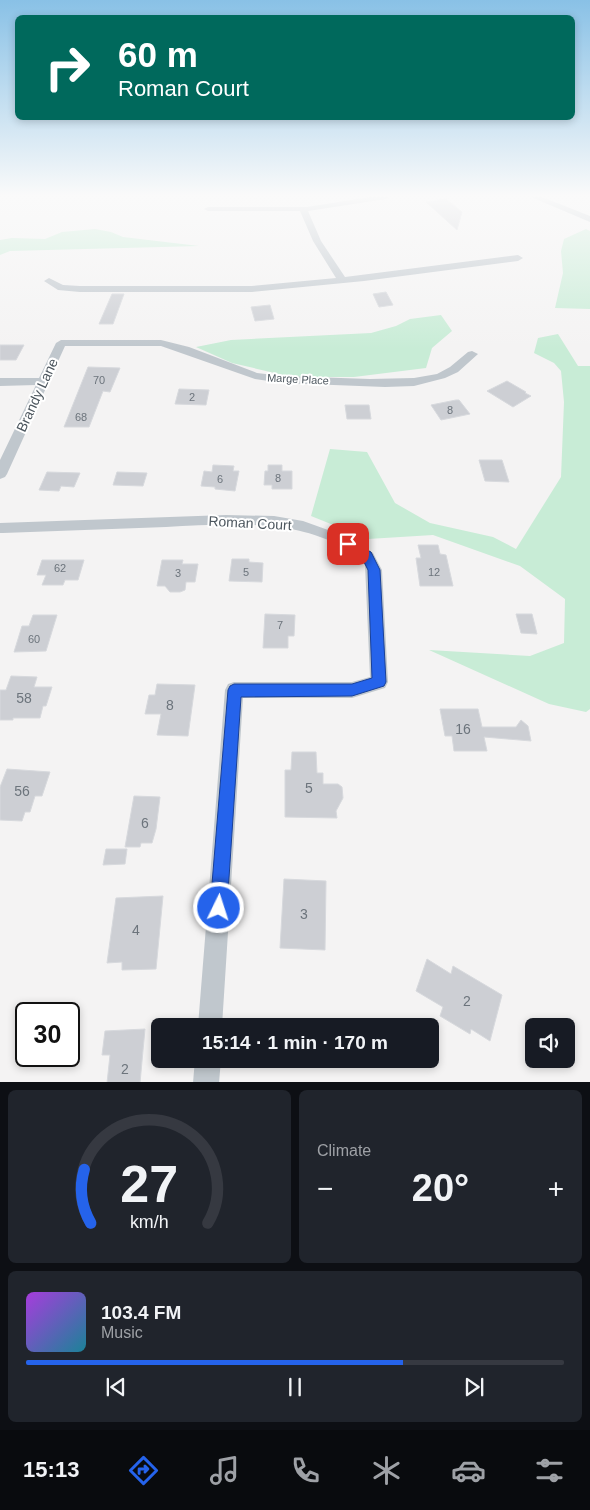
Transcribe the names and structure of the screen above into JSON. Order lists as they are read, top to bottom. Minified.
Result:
{"streets":{"street":["Marge Place","Brandy Lane","Roman Court"]},"crossings":[["Marge Place","Brandy Lane"]],"house_numbers":["70","2","8","68","8","6","62","5","12","3","7","60","58","8","16","5","56","6","3","4","2","2"],"page":{"turn":["60 m","Roman Court"],"limit":"30","trip":"15:14 · 1 min · 170 m","tile":"Climate","heat":["−","20°","+"],"song":["103.4 FM","Music"],"tabs":"15:13","gauge":["27","km/h"]}}
